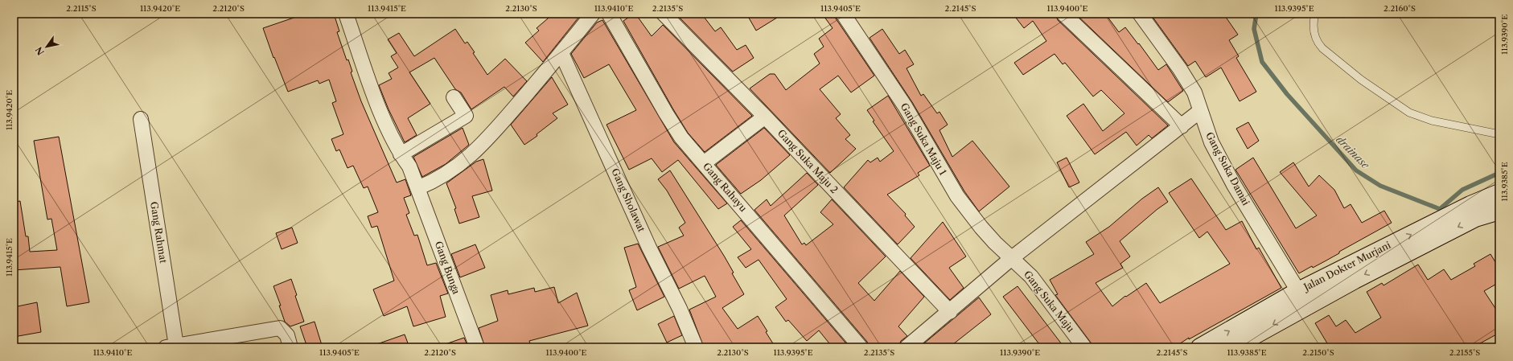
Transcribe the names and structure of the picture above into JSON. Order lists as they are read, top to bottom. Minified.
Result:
{"streets":{"main road":["Jalan Dokter Murjani"],"street":["Gang Suka Maju 1","Gang Suka Maju 2","Gang Suka Damai","Gang Rahayu","Gang Sholawat","Gang Rahmat","Gang Bunga","Gang Suka Maju"]},"crossings":[["Gang Suka Maju 1","Gang Suka Maju"],["Gang Suka Damai","Jalan Dokter Murjani"]],"water":["drainase"],"north":"bottom left","coordinates":["2.2115°S","113.9420°E","2.2120°S","113.9415°E","2.2130°S","113.9410°E","2.2135°S","113.9405°E","2.2145°S","113.9400°E","113.9395°E","2.2160°S","113.9390°E","113.9385°E","2.2150°S","2.2155°S"]}
